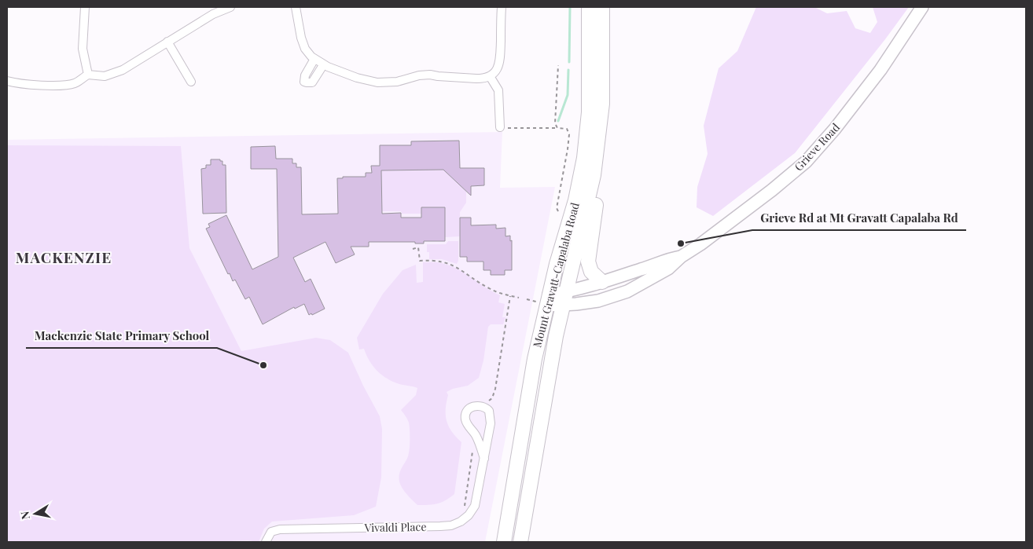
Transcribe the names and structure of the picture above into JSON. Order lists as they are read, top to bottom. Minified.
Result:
{"streets":{"highway":["Mount Gravatt-Capalaba Road"],"main road":["Grieve Road"],"street":["Vivaldi Place"]},"crossings":[["Grieve Road","Mount Gravatt-Capalaba Road"]],"districts":["MACKENZIE"],"places":["Grieve Rd at Mt Gravatt Capalaba Rd","Mackenzie State Primary School"],"north":"left"}
